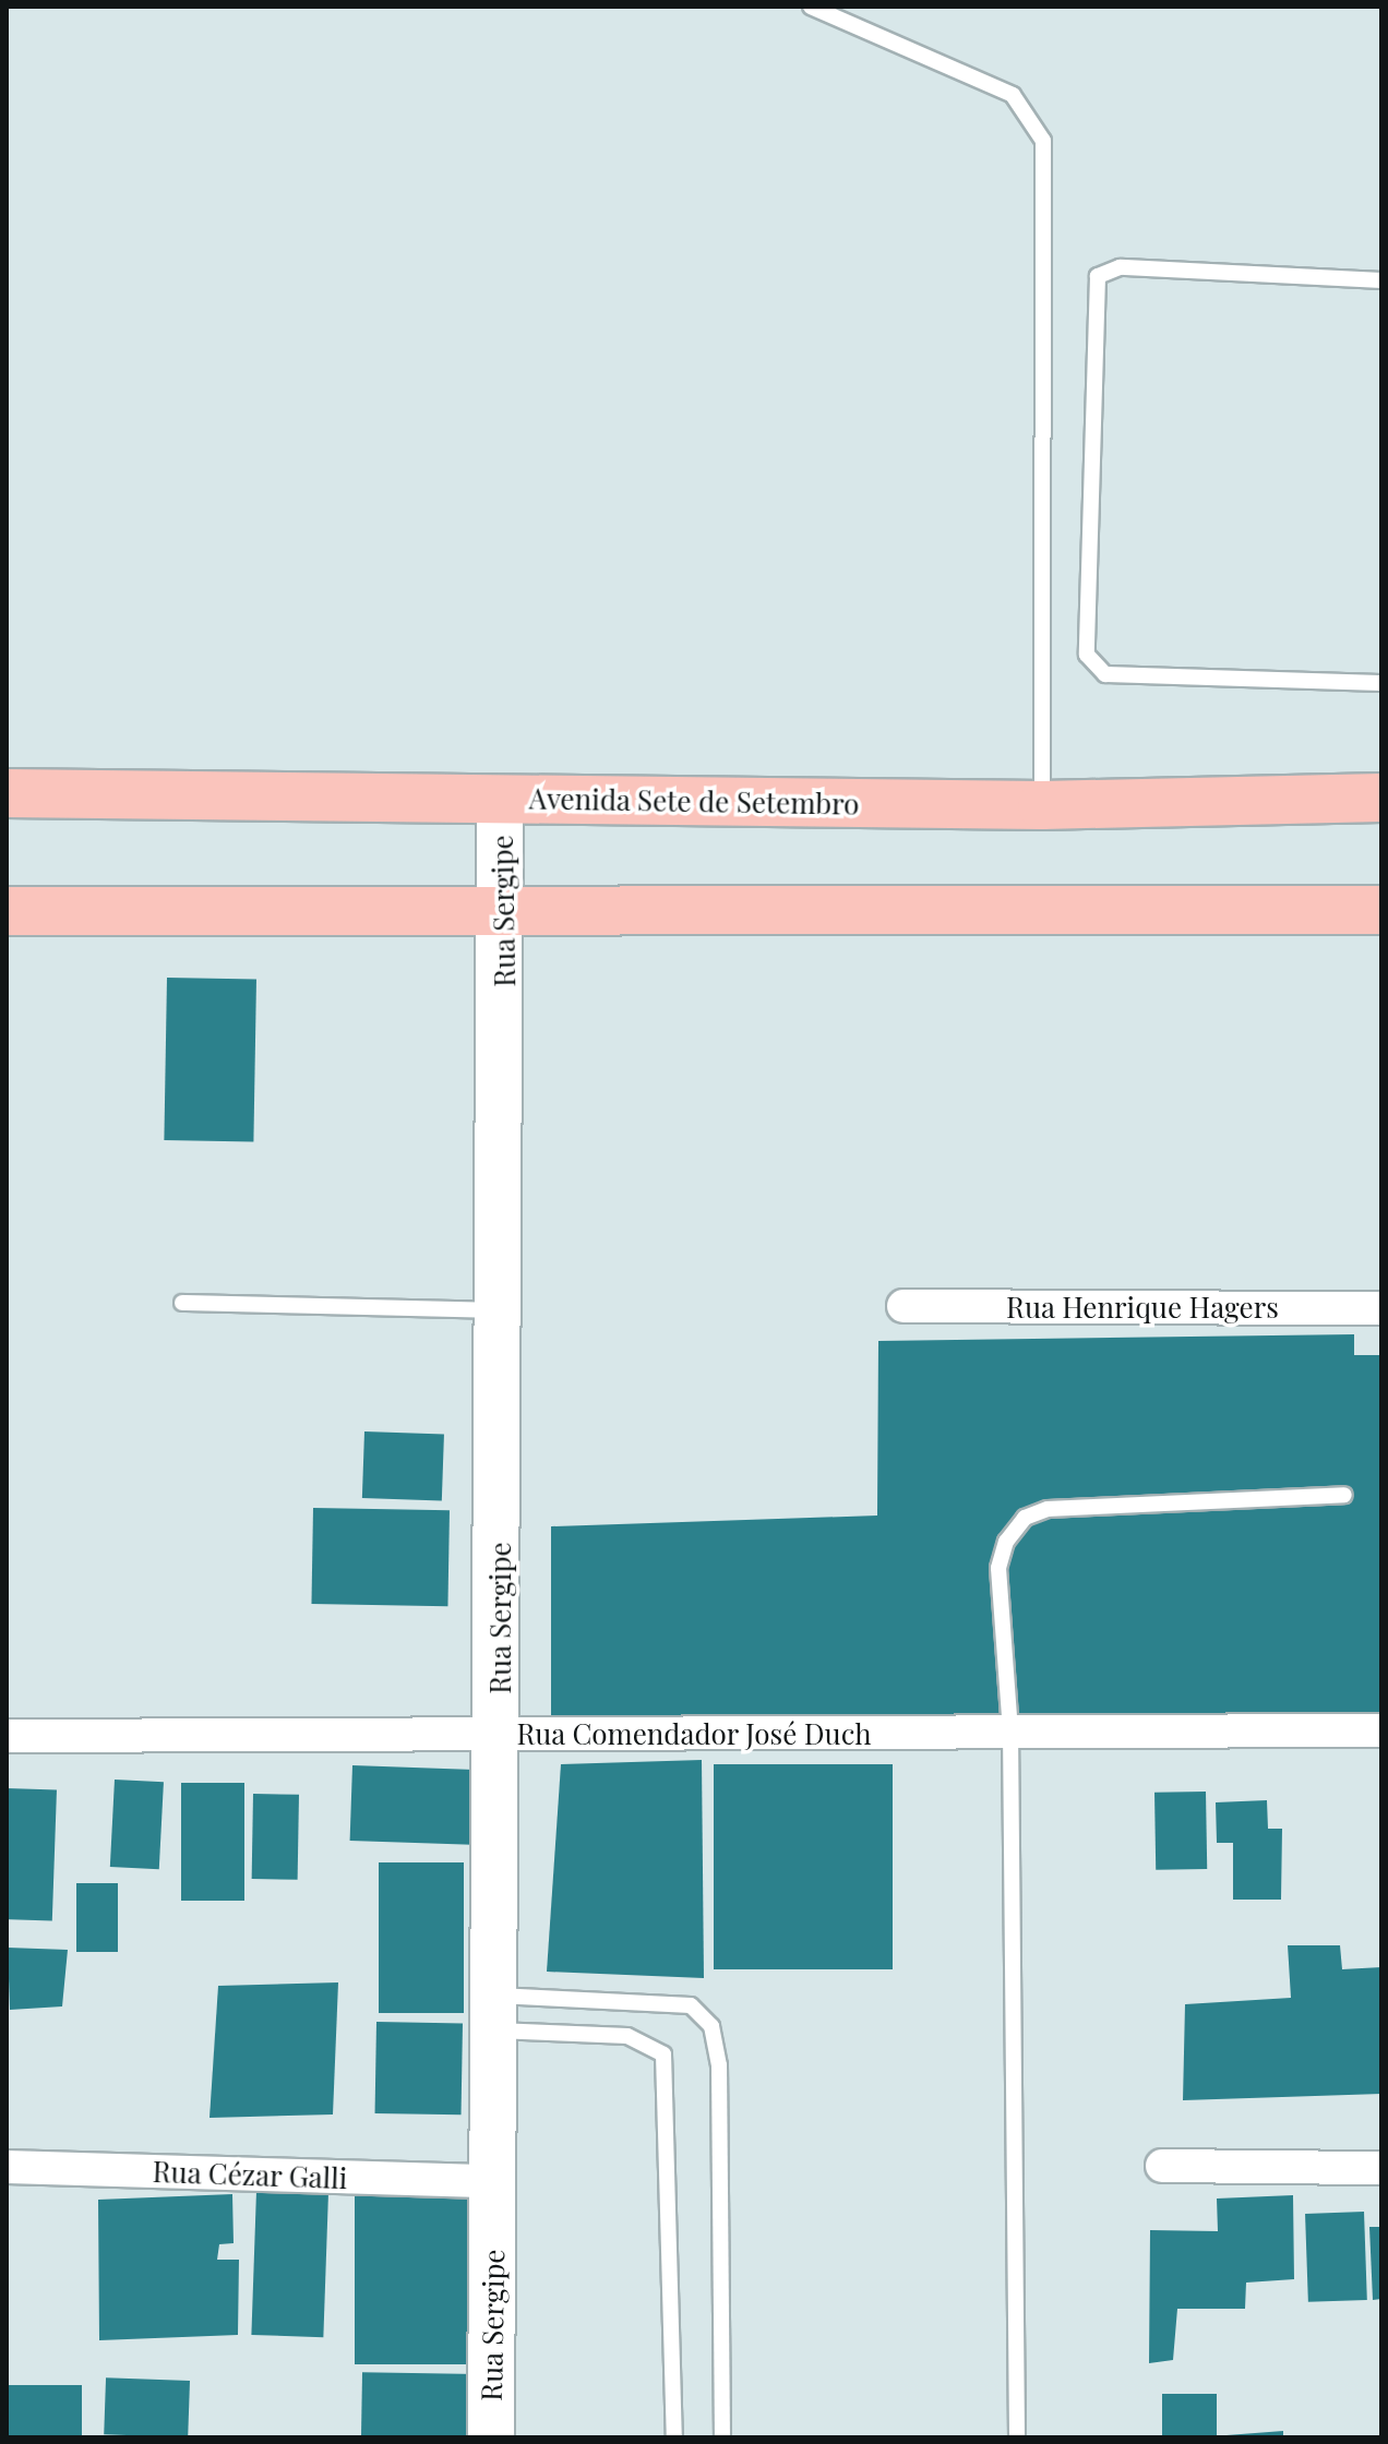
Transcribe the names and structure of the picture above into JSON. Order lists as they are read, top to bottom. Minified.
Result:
{"streets":{"main road":["Avenida Sete de Setembro","Rua Sergipe"],"street":["Rua Henrique Hagers","Rua Comendador José Duch","Rua Cézar Galli"]},"crossings":[["Avenida Sete de Setembro","Rua Sergipe"],["Rua Sergipe","Rua Comendador José Duch"],["Rua Sergipe","Rua Cézar Galli"]]}
